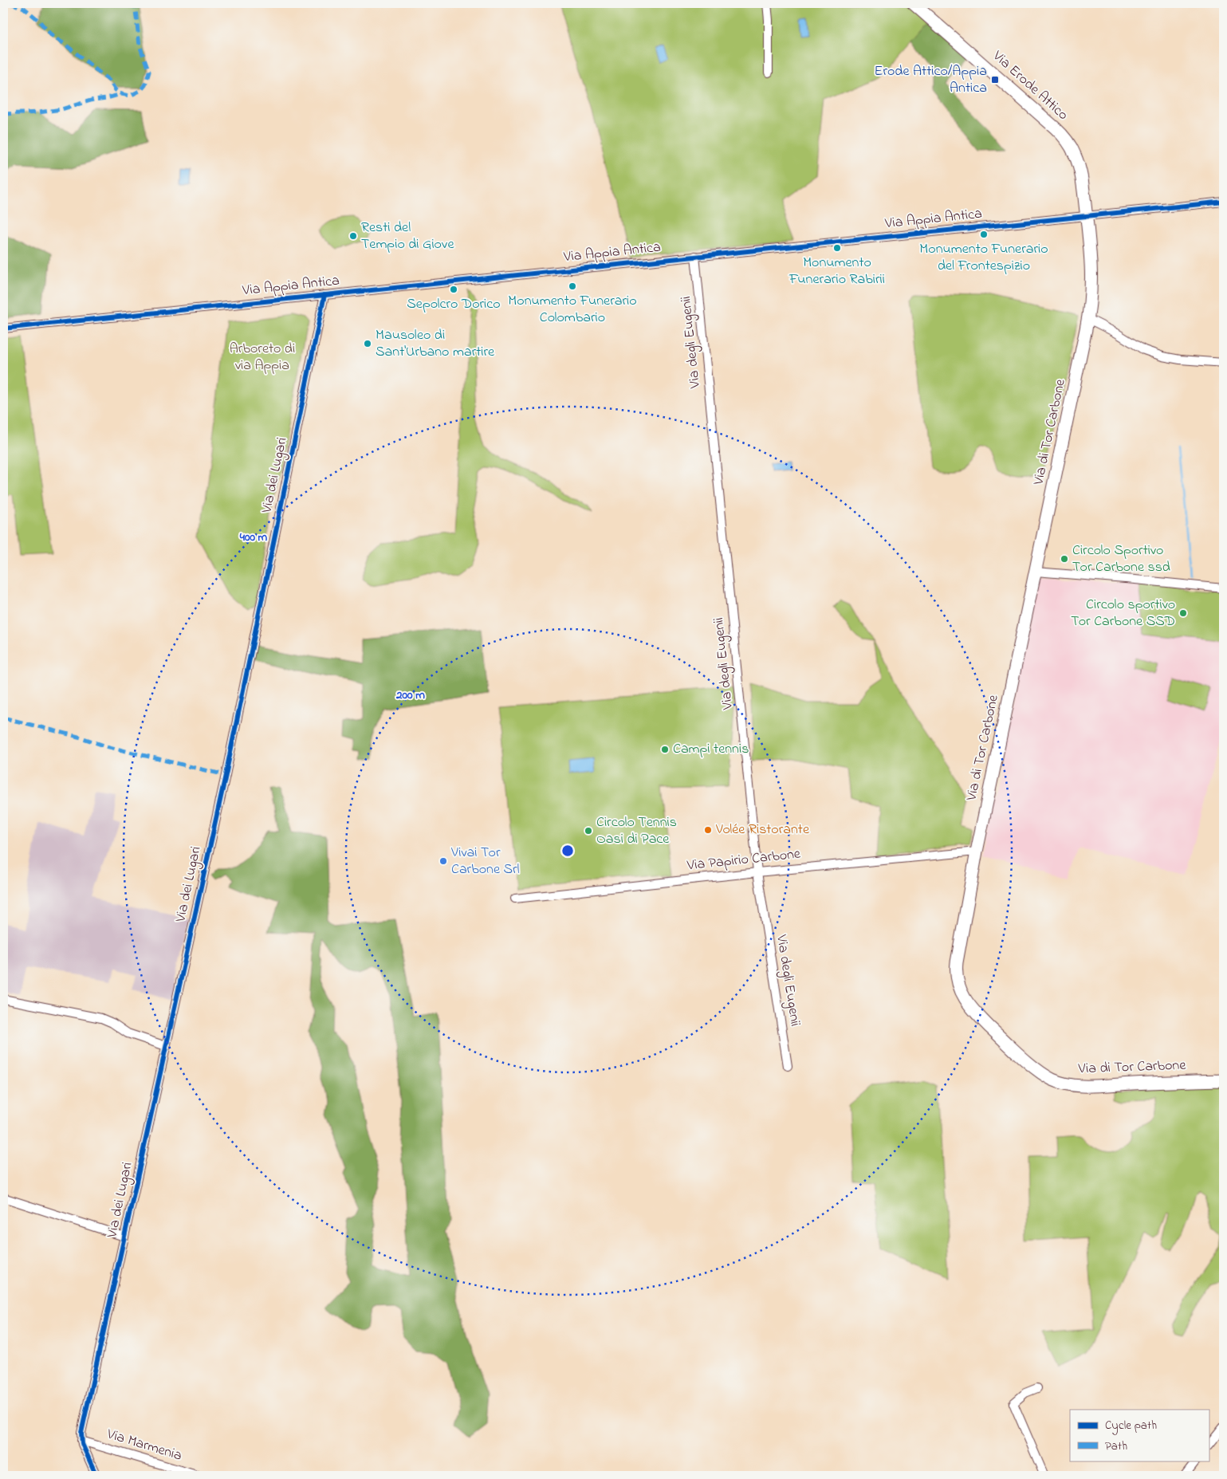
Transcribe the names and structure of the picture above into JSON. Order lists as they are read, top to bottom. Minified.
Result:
{"streets":{"main road":["Via Erode Attico","Via di Tor Carbone"],"street":["Via Appia Antica","Via degli Eugenii","Via dei Lugari","Via Papirio Carbone","Via Marmenia"]},"crossings":[["Via Erode Attico","Via Appia Antica"],["Via Erode Attico","Via di Tor Carbone"],["Via Appia Antica","Via degli Eugenii"],["Via Appia Antica","Via di Tor Carbone"],["Via Appia Antica","Via dei Lugari"],["Via degli Eugenii","Via Papirio Carbone"],["Via di Tor Carbone","Via Papirio Carbone"],["Via dei Lugari","Via Marmenia"]],"parks":["Arboreto di via Appia"],"places":{"transit":["Erode Attico/Appia Antica"],"other":["Monumento Funerario del Frontespizio","Resti del Tempio di Giove","Monumento Funerario Rabirii","Monumento Funerario Colombario","Sepolcro Dorico","Mausoleo di Sant'Urbano martire","Circolo Sportivo Tor Carbone ssd","Circolo sportivo Tor Carbone SSD","Campi tennis","Volée Ristorante","Circolo Tennis Oasi di Pace","Vivai Tor Carbone Srl"]},"legend":["Cycle path","Path"],"rings":["400 m","200 m"]}
